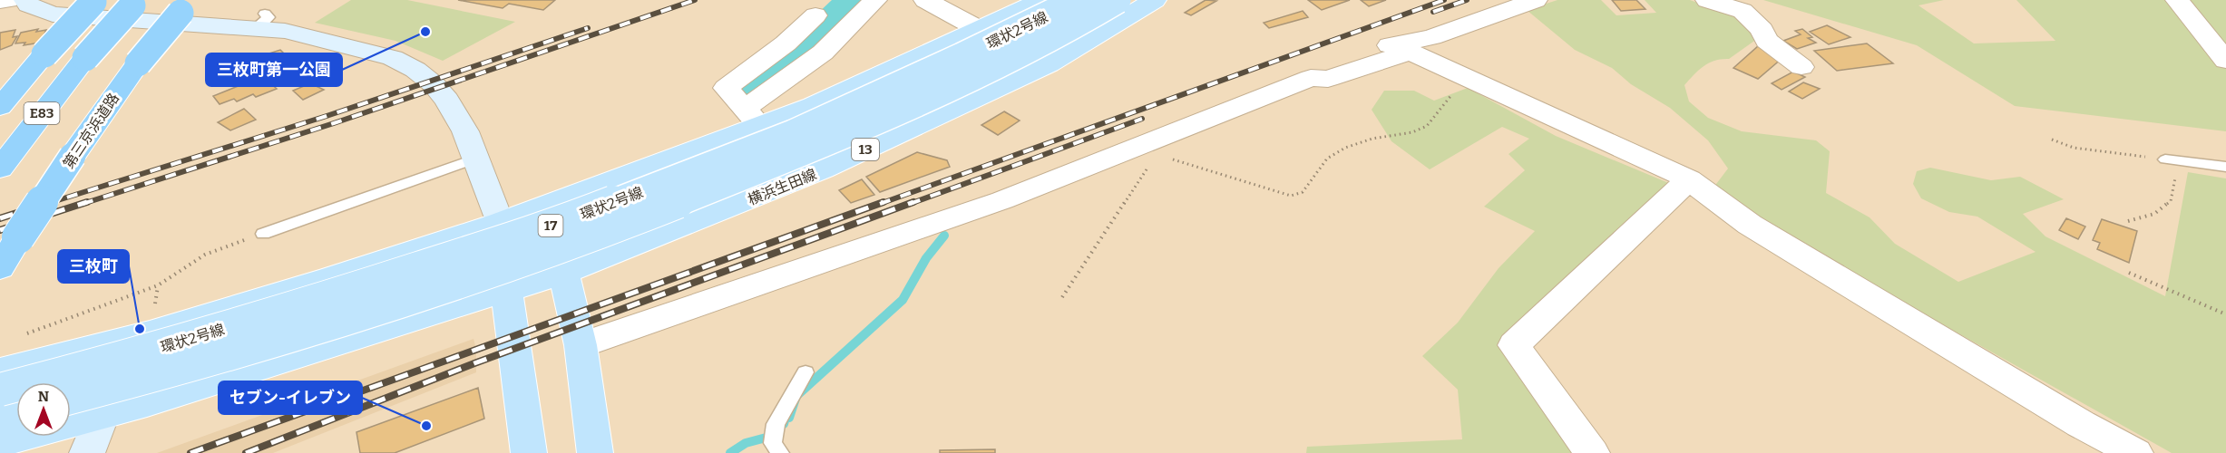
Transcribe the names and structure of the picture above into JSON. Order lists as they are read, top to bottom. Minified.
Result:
{"streets":{"highway":["E83","第三京浜道路"],"main road":["環状2号線","13","横浜生田線","17"]},"places":["三枚町第一公園","三枚町","セブン-イレブン"],"north":"top"}
